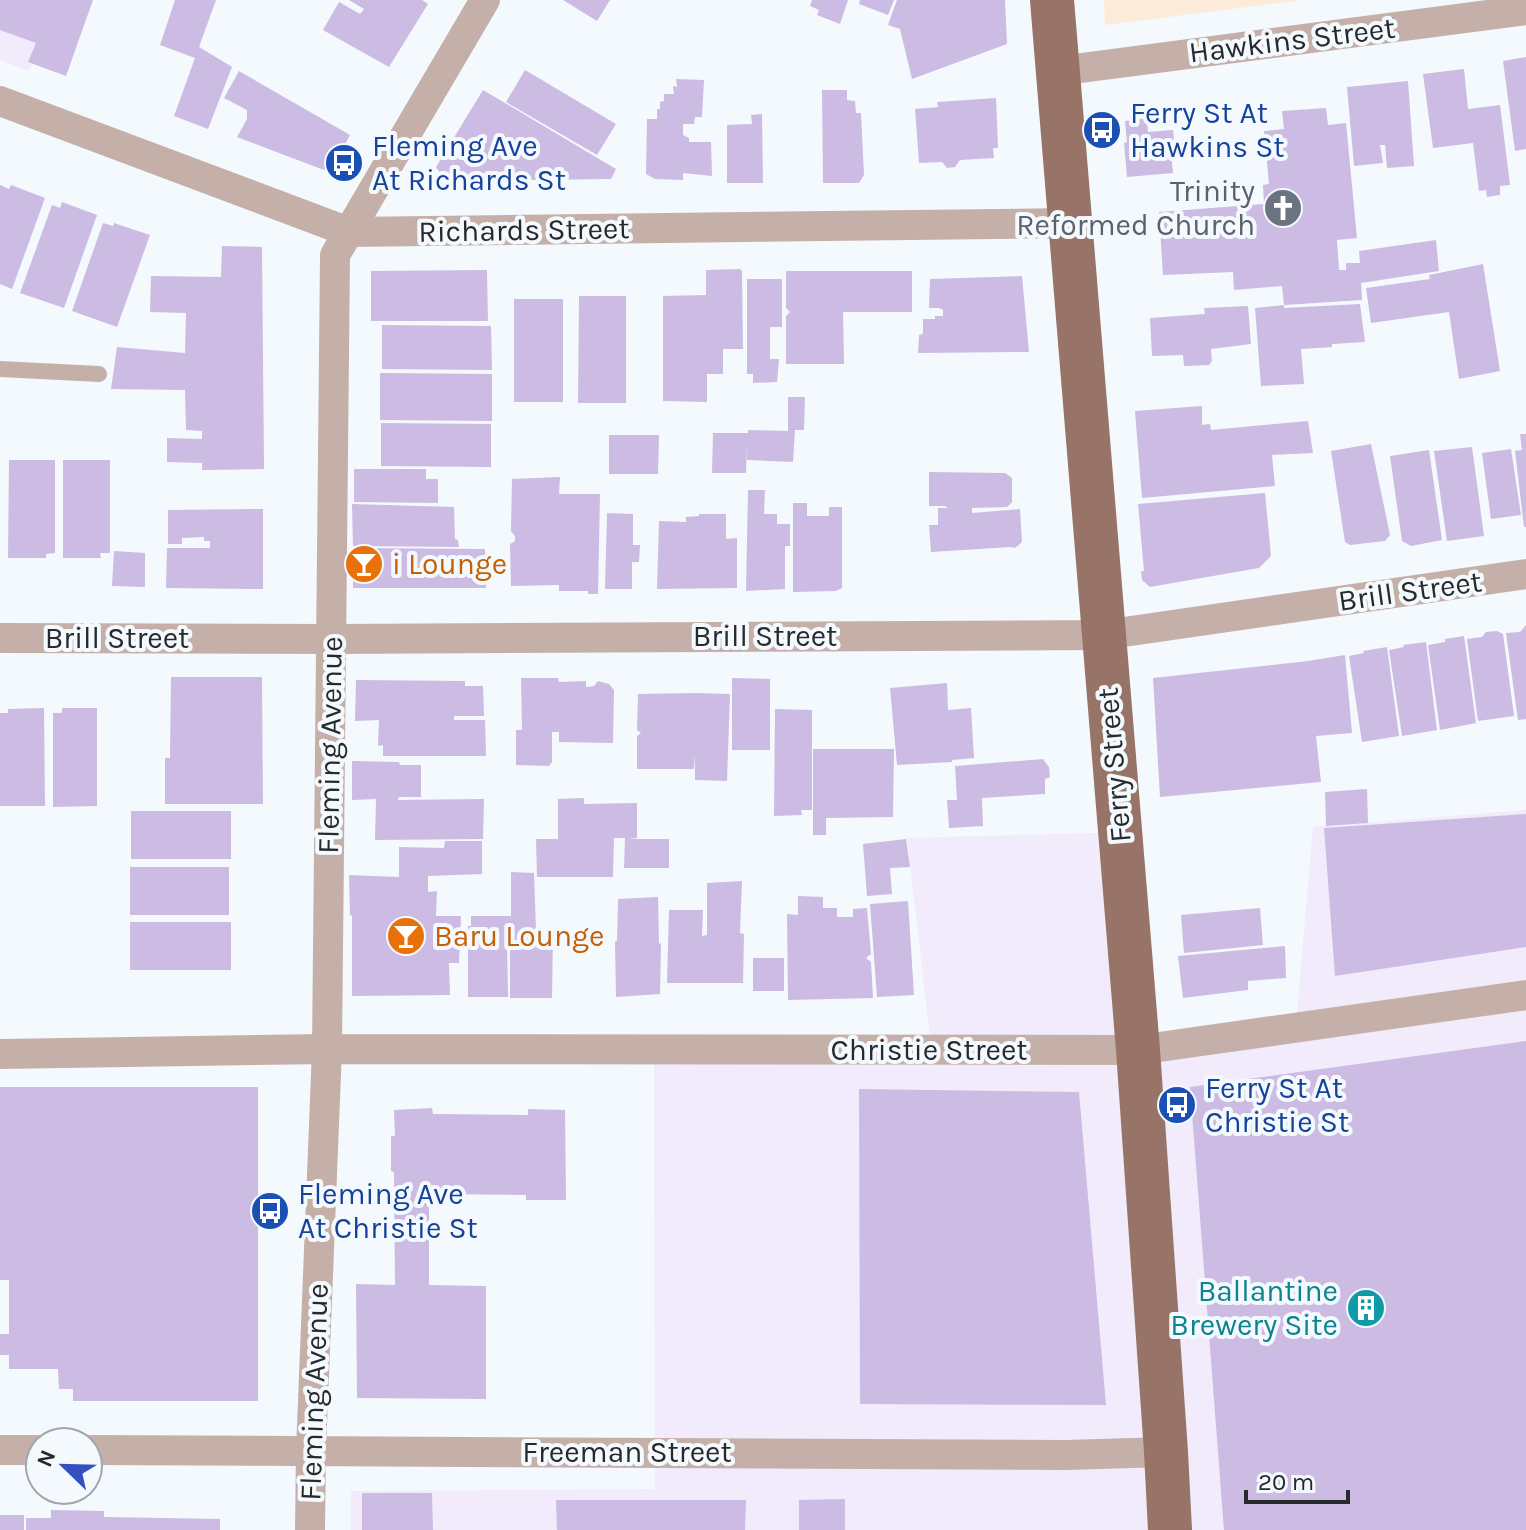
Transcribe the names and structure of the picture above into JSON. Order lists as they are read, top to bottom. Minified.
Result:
{"streets":{"main road":["Ferry Street"],"street":["Hawkins Street","Richards Street","Brill Street","Fleming Avenue","Christie Street","Freeman Street"]},"crossings":[["Hawkins Street","Ferry Street"],["Richards Street","Fleming Avenue"],["Richards Street","Ferry Street"],["Brill Street","Fleming Avenue"],["Brill Street","Ferry Street"],["Fleming Avenue","Christie Street"],["Fleming Avenue","Freeman Street"],["Ferry Street","Christie Street"],["Ferry Street","Freeman Street"]],"places":{"bus stop":["Ferry St At Hawkins St","Fleming Ave At Richards St","Ferry St At Christie St","Fleming Ave At Christie St"],"church":["Trinity Reformed Church"],"bar":["i Lounge","Baru Lounge"],"building":["Ballantine Brewery Site"]},"scale_bar":"20 m","north":"top left"}
